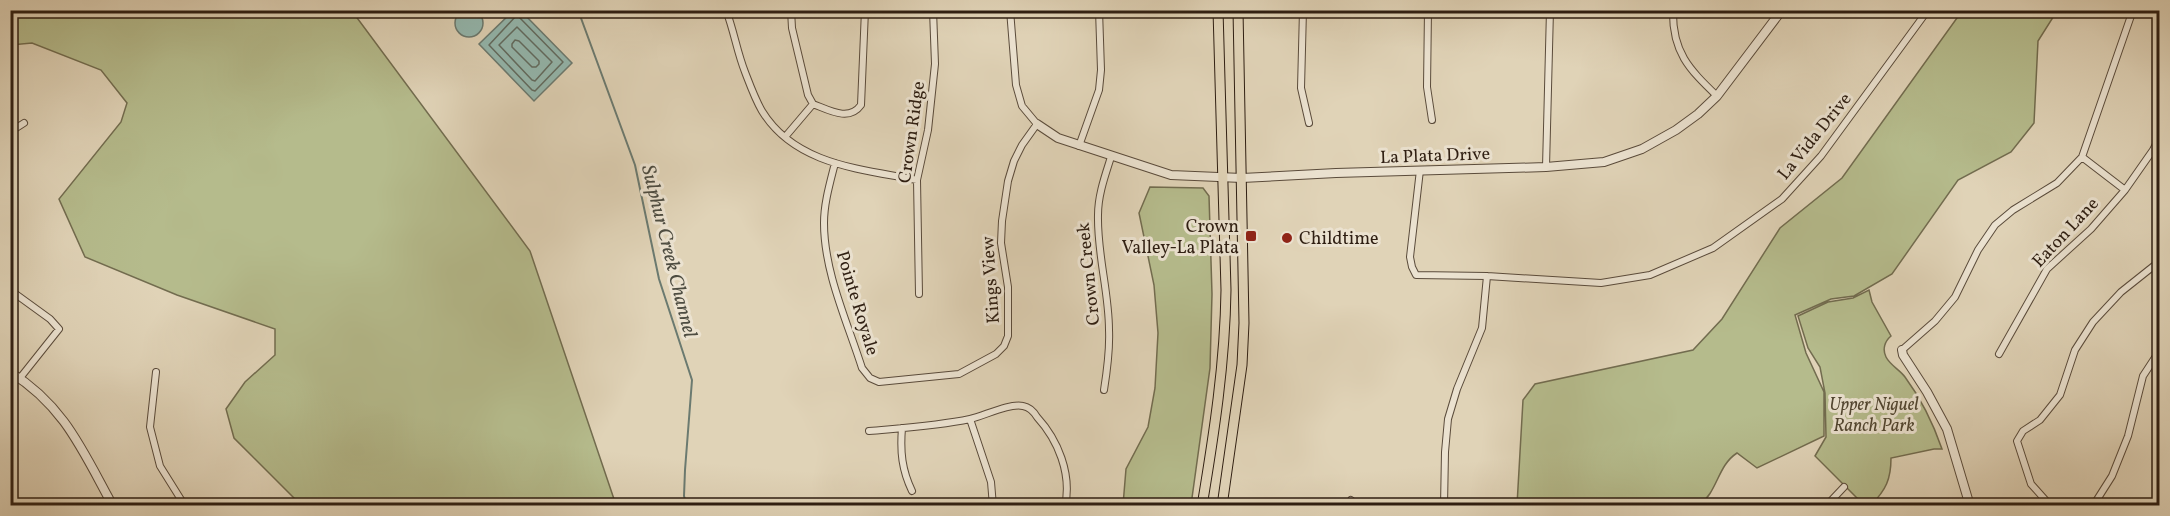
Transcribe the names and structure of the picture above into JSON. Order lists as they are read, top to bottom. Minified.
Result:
{"streets":{"street":["Crown Ridge","La Vida Drive","La Plata Drive","Eaton Lane","Crown Creek","Kings View","Pointe Royale"]},"crossings":[["La Vida Drive","La Plata Drive"],["La Plata Drive","Crown Creek"],["La Plata Drive","Kings View"],["Kings View","Pointe Royale"]],"water":["Sulphur Creek Channel"],"parks":["Upper Niguel Ranch Park"],"places":{"transit":["Crown Valley-La Plata"],"other":["Childtime"]}}
